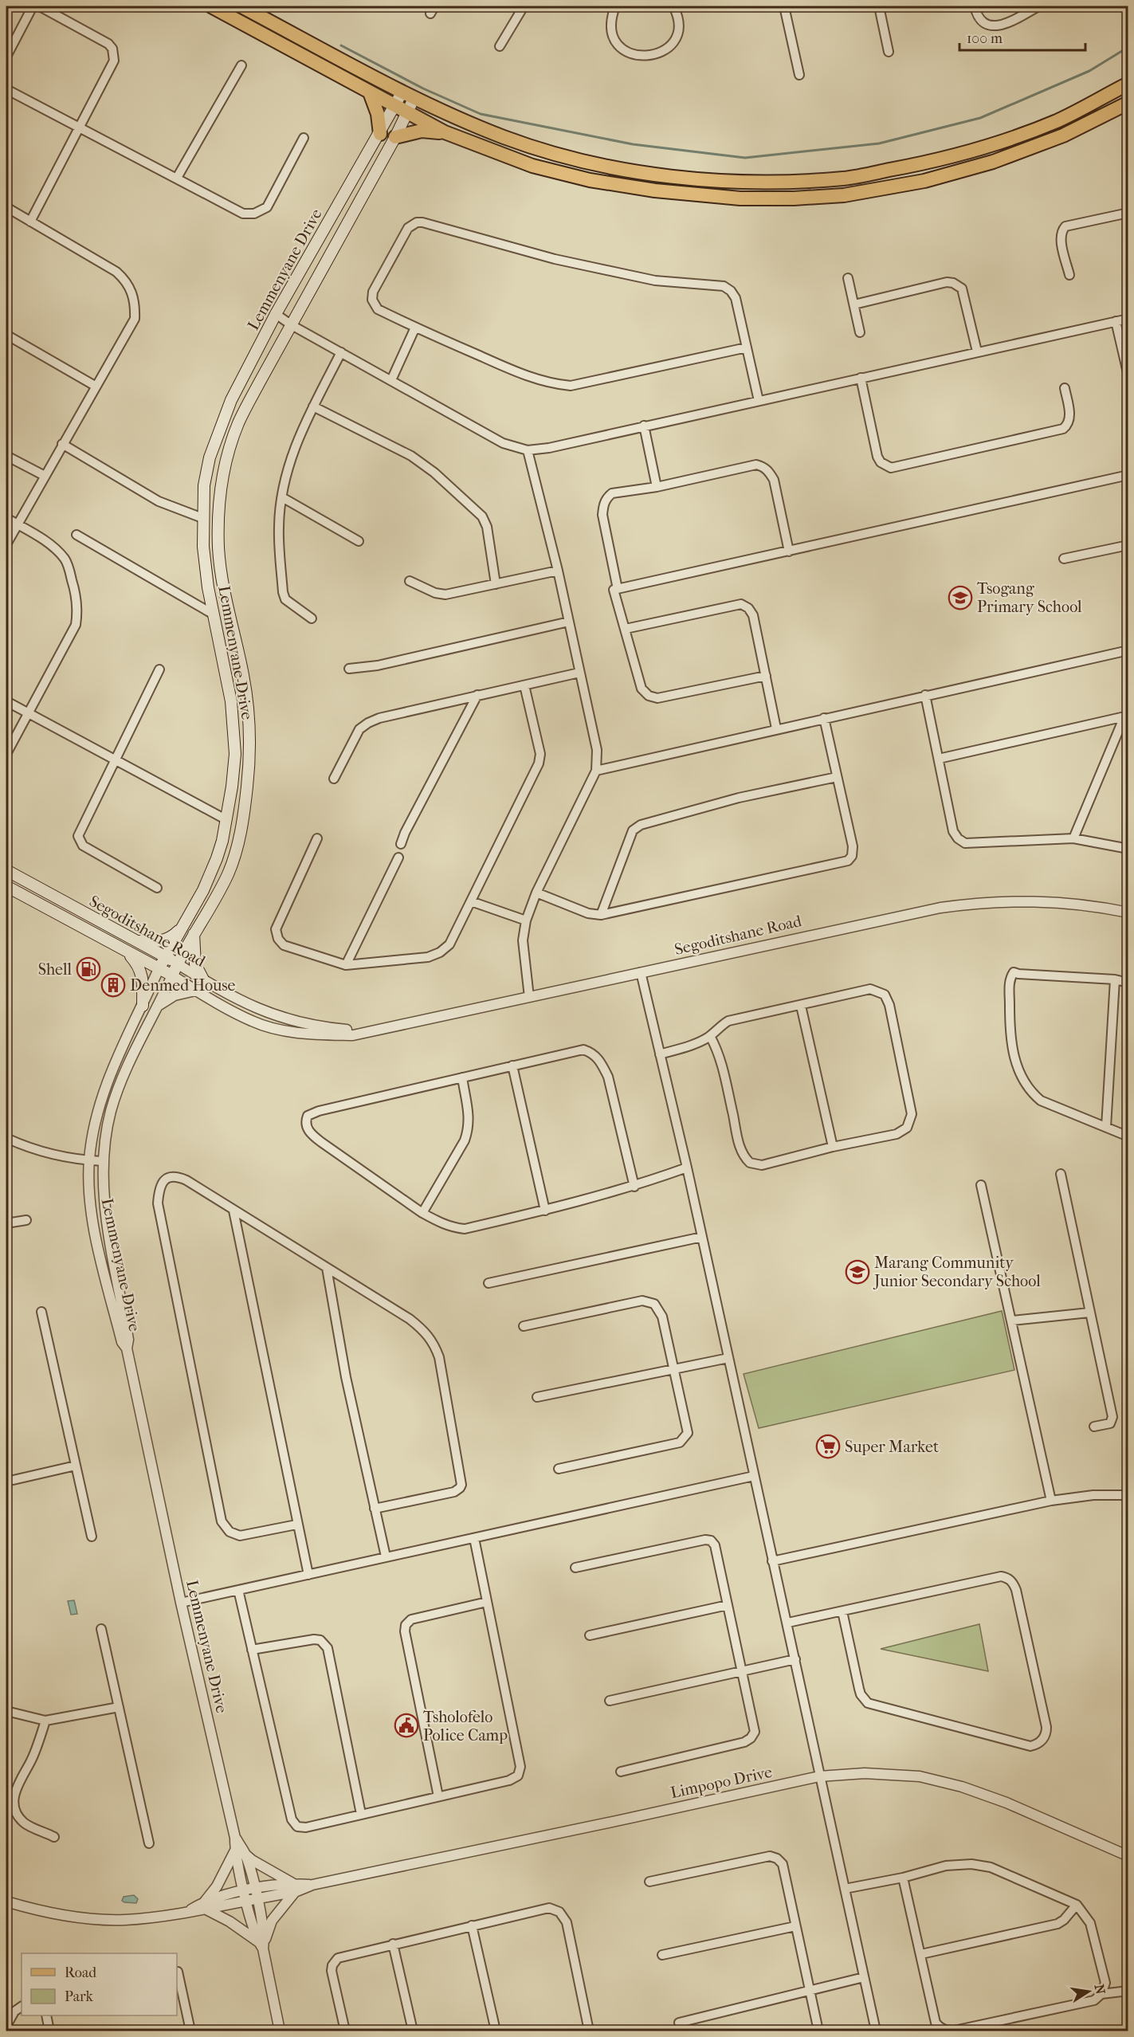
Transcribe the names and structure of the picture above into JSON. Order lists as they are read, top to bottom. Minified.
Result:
{"streets":{"main road":["Lemmenyane Drive","Segoditshane Road"],"street":["Limpopo Drive"]},"crossings":[["Lemmenyane Drive","Segoditshane Road"]],"places":{"school or university":["Tsogang Primary School","Marang Community Junior Secondary School"],"fuel station":["Shell"],"building":["Denmed House"],"supermarket":["Super Market"],"public building":["Tsholofelo Police Camp"]},"legend":["Road","Park"],"scale_bar":"100 m","north":"right"}
